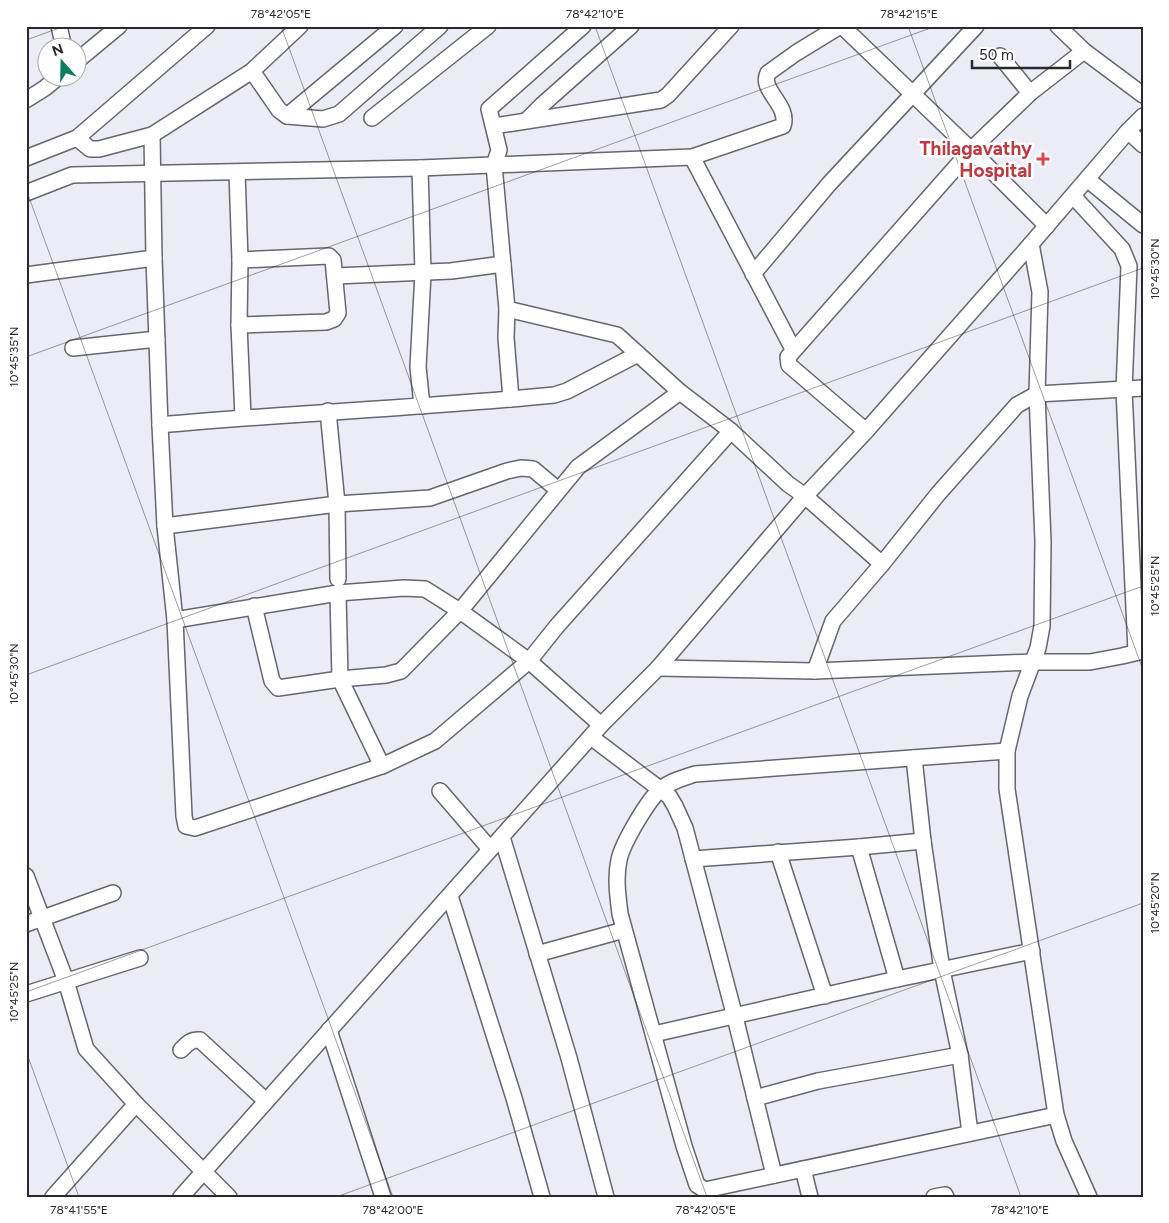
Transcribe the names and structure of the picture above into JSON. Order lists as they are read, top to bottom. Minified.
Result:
{"places":{"health":["Thilagavathy Hospital"]},"scale_bar":"50 m","north":"top","coordinates":["78°42'05\"E","78°42'10\"E","78°42'15\"E","10°45'30\"N","10°45'35\"N","10°45'25\"N","10°45'20\"N","78°41'55\"E","78°42'00\"E"]}
